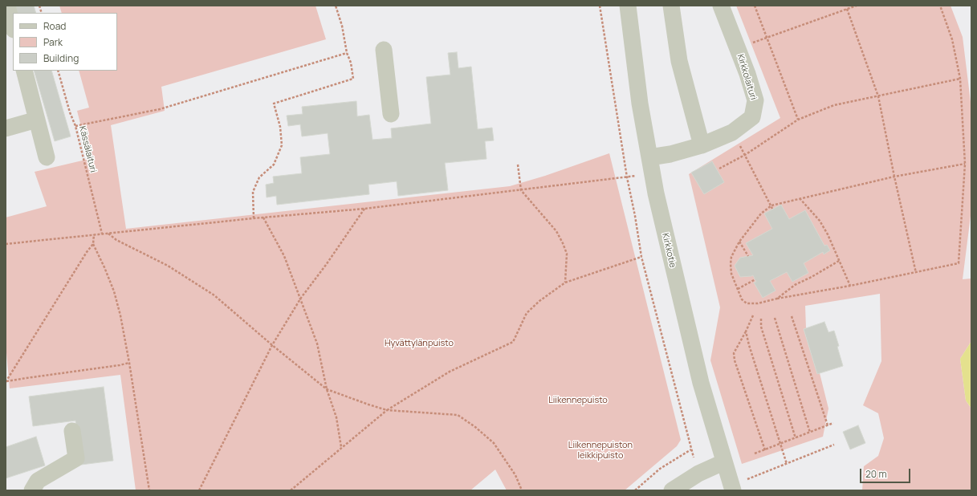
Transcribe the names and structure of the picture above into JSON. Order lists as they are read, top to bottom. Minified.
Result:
{"streets":{"street":["Kirkkolaituri","Kirkkotie"],"path":["Kässälaituri"]},"crossings":[["Kirkkolaituri","Kirkkotie"]],"parks":["Hyvättylänpuisto","Liikennepuisto","Liikennepuiston leikkipuisto"],"legend":["Road","Park","Building"],"scale_bar":"20 m"}
